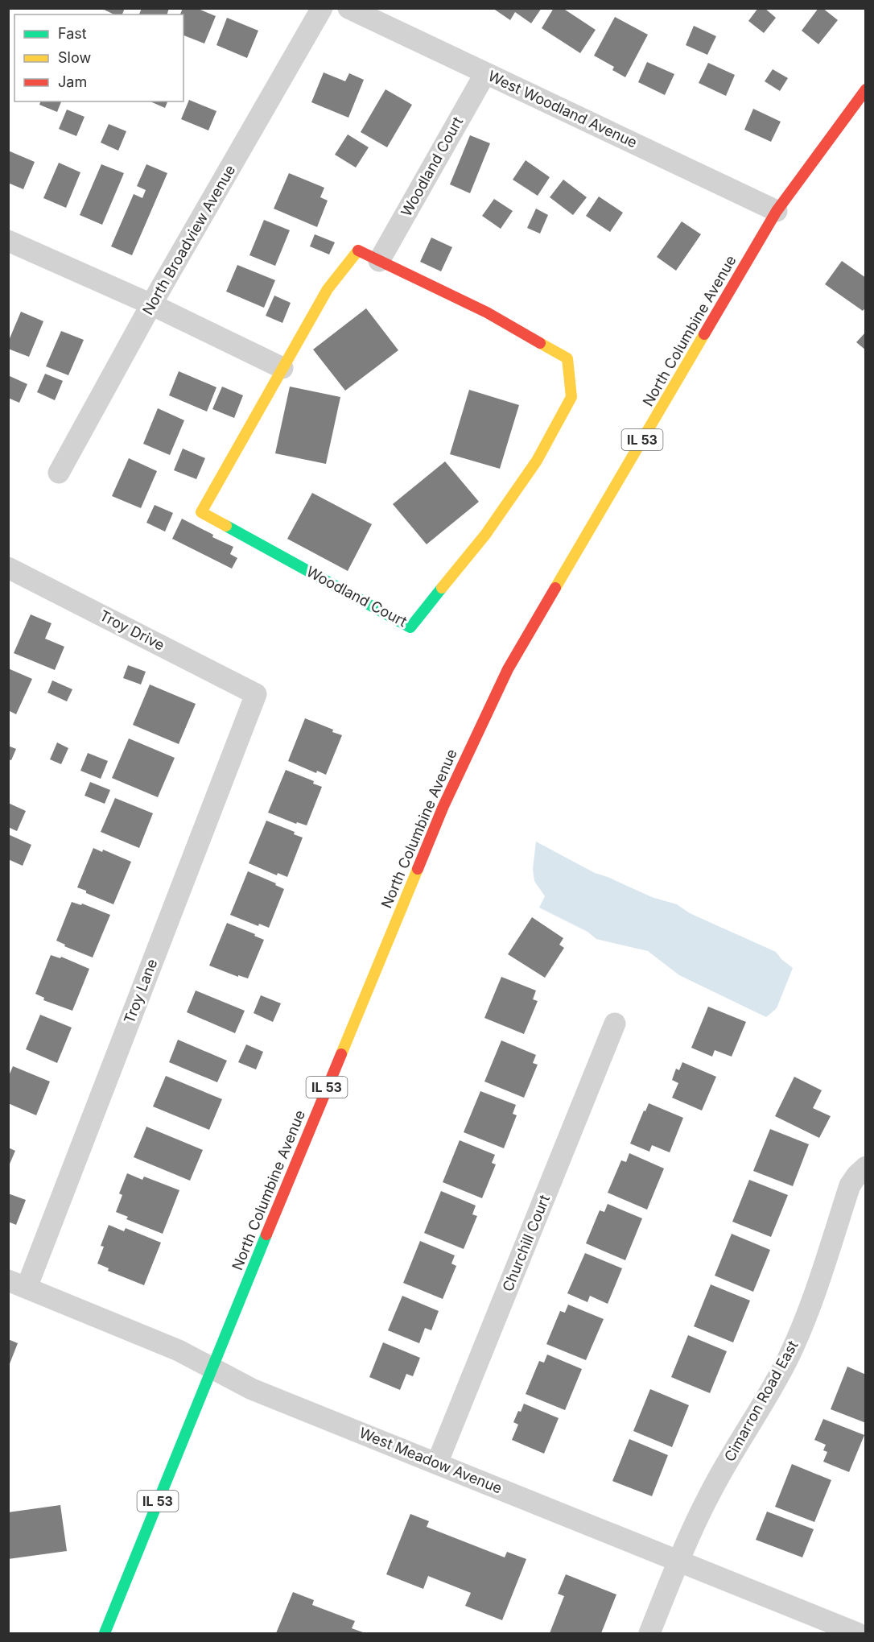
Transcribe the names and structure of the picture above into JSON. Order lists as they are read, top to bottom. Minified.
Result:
{"streets":{"main road":["Woodland Court","North Columbine Avenue","IL 53"],"street":["West Woodland Avenue","North Broadview Avenue","Troy Drive","Troy Lane","Churchill Court","Cimarron Road East","West Meadow Avenue"]},"crossings":[["West Woodland Avenue","Woodland Court"],["West Woodland Avenue","North Columbine Avenue"],["North Columbine Avenue","West Meadow Avenue"],["Troy Drive","Troy Lane"],["Troy Lane","West Meadow Avenue"],["Churchill Court","West Meadow Avenue"],["Cimarron Road East","West Meadow Avenue"]],"legend":["Fast","Slow","Jam"]}
